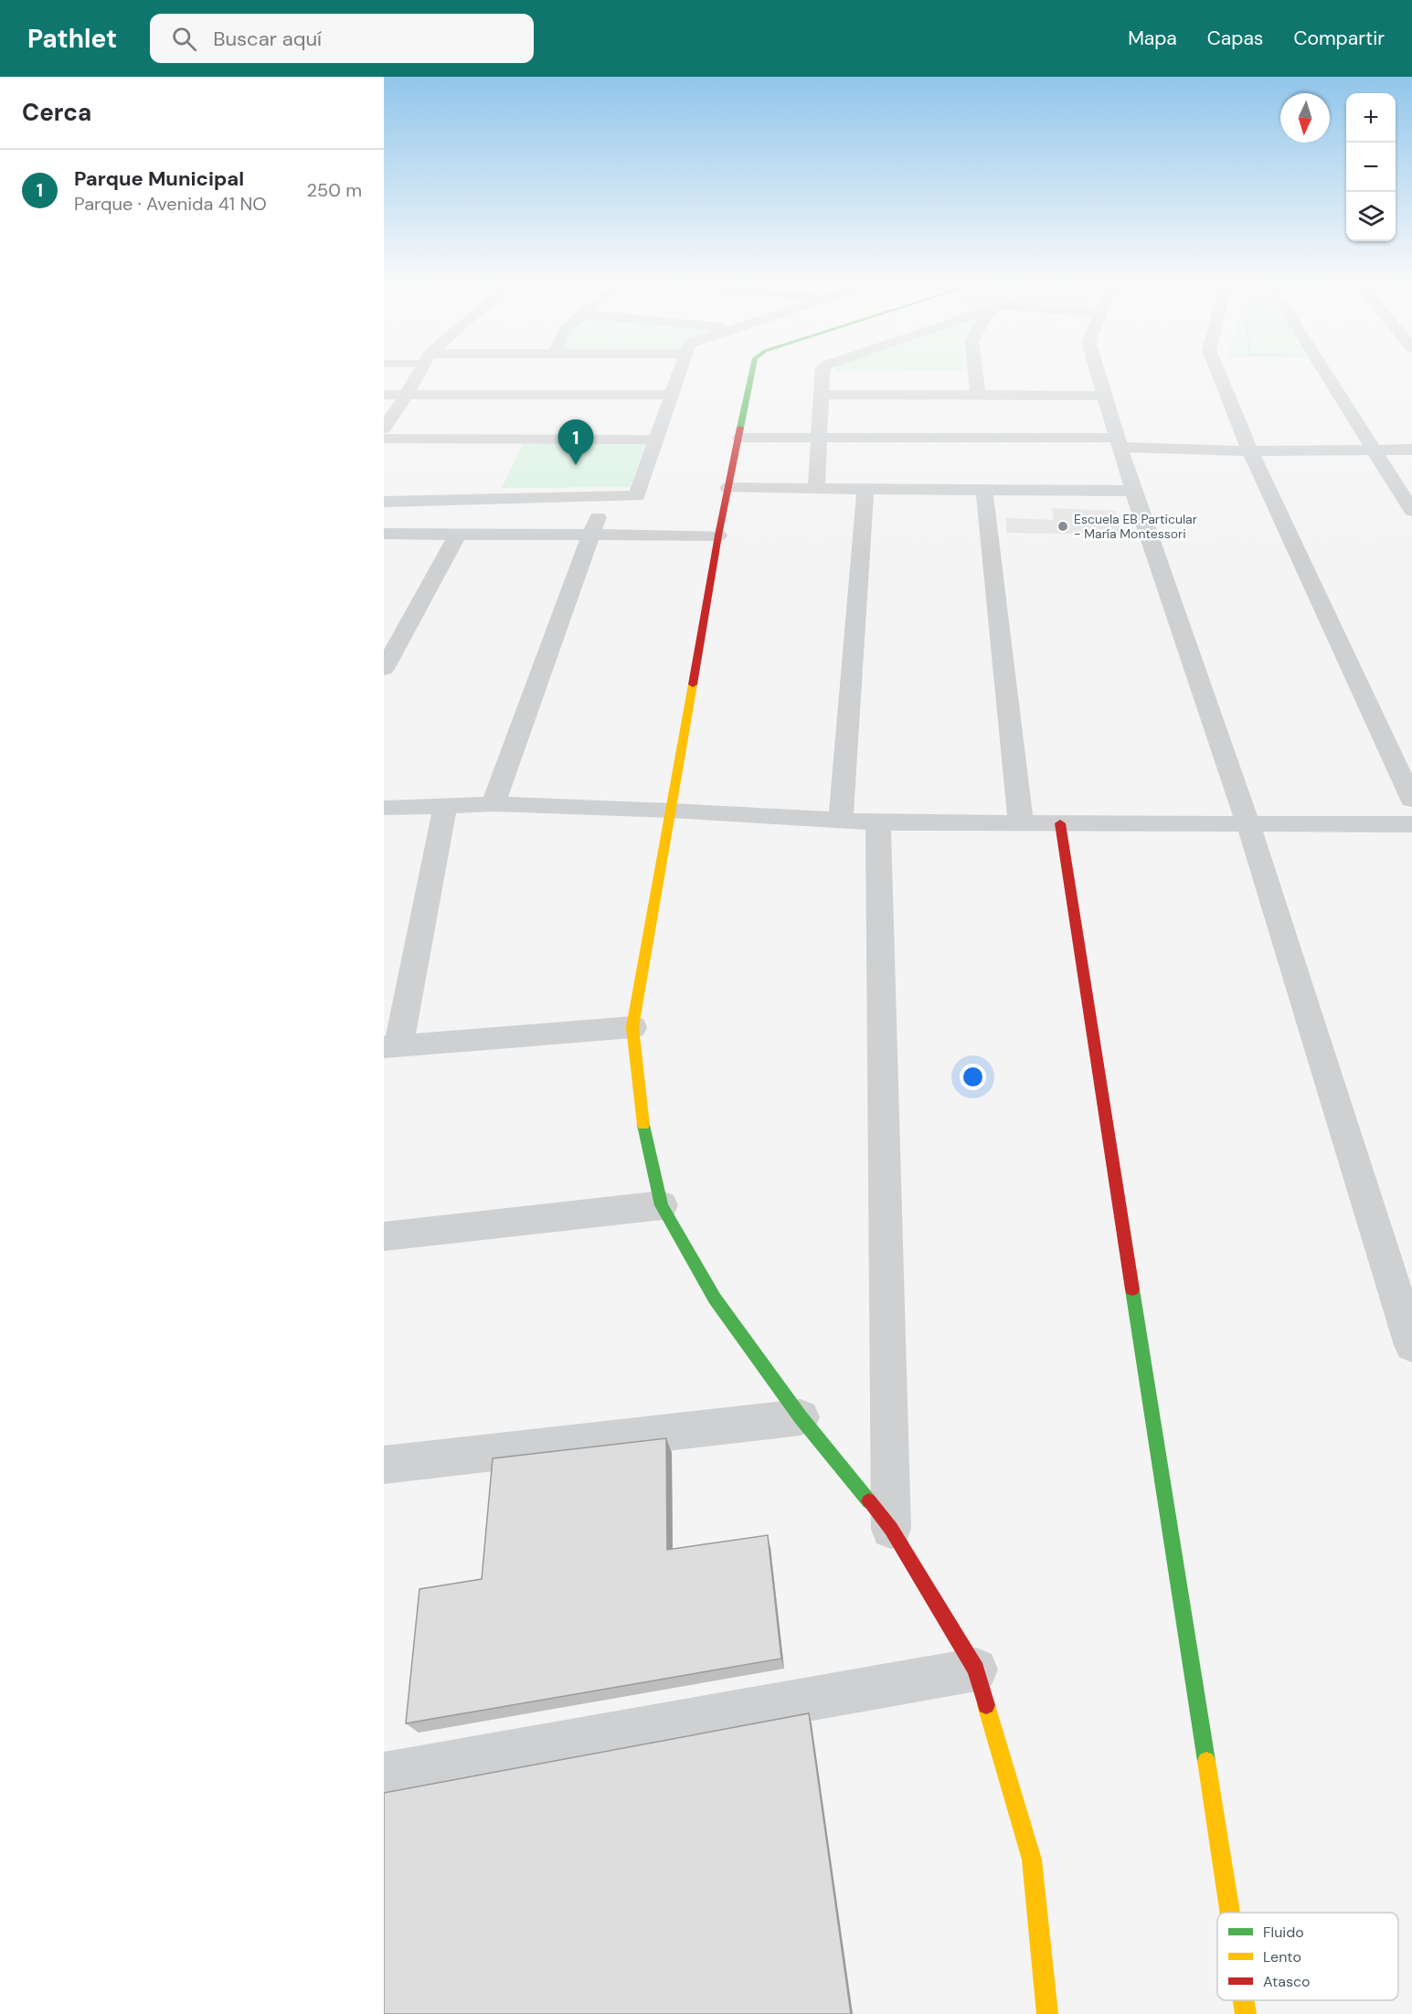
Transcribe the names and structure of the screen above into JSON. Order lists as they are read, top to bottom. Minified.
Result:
{"places":["Escuela EB Particular - María Montessori"],"legend":["Fluido","Lento","Atasco"],"north":"bottom","page":{"header":"Pathlet","search":"Buscar aquí","nav":["Mapa","Capas","Compartir"],"heading":"Cerca","map_buttons":["+","−"],"list":[{"mark":"1","name":"Parque Municipal","note":"Parque · Avenida 41 NO","value":"250 m"}],"pins":"1"}}
